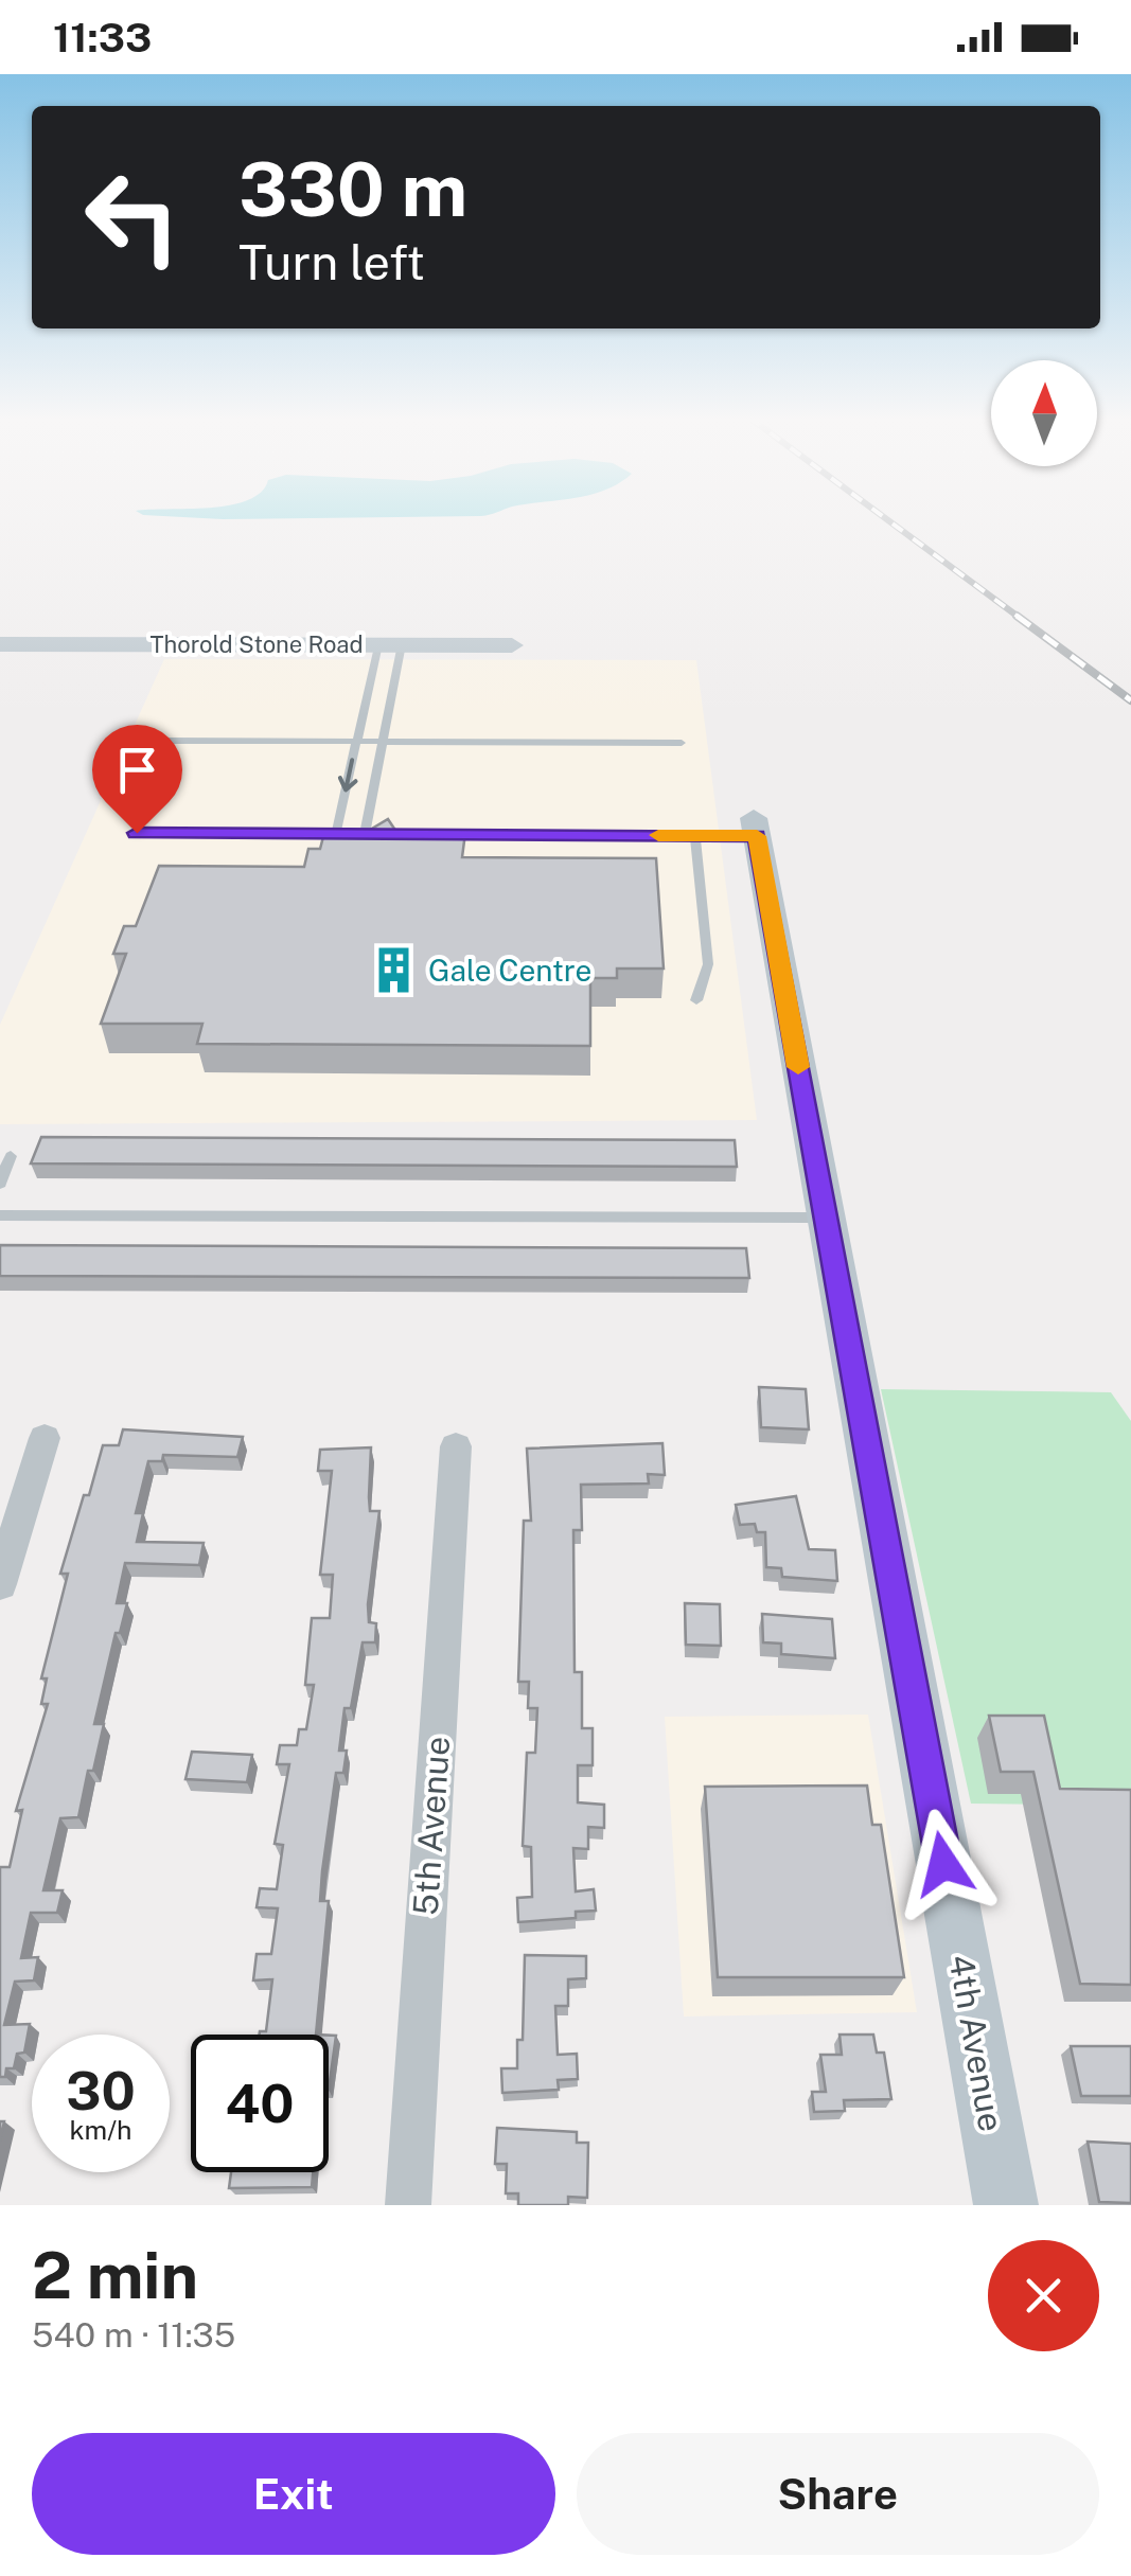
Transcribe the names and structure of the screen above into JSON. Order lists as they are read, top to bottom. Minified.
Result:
{"streets":{"street":["Thorold Stone Road","5th Avenue","4th Avenue"]},"places":{"building":["Gale Centre"]},"north":"top","page":{"status":"11:33","turn":["330 m","Turn left"],"speed":"30 km/h","limit":"40","heading":["2 min","540 m · 11:35"],"buttons":["Exit","Share"]}}
